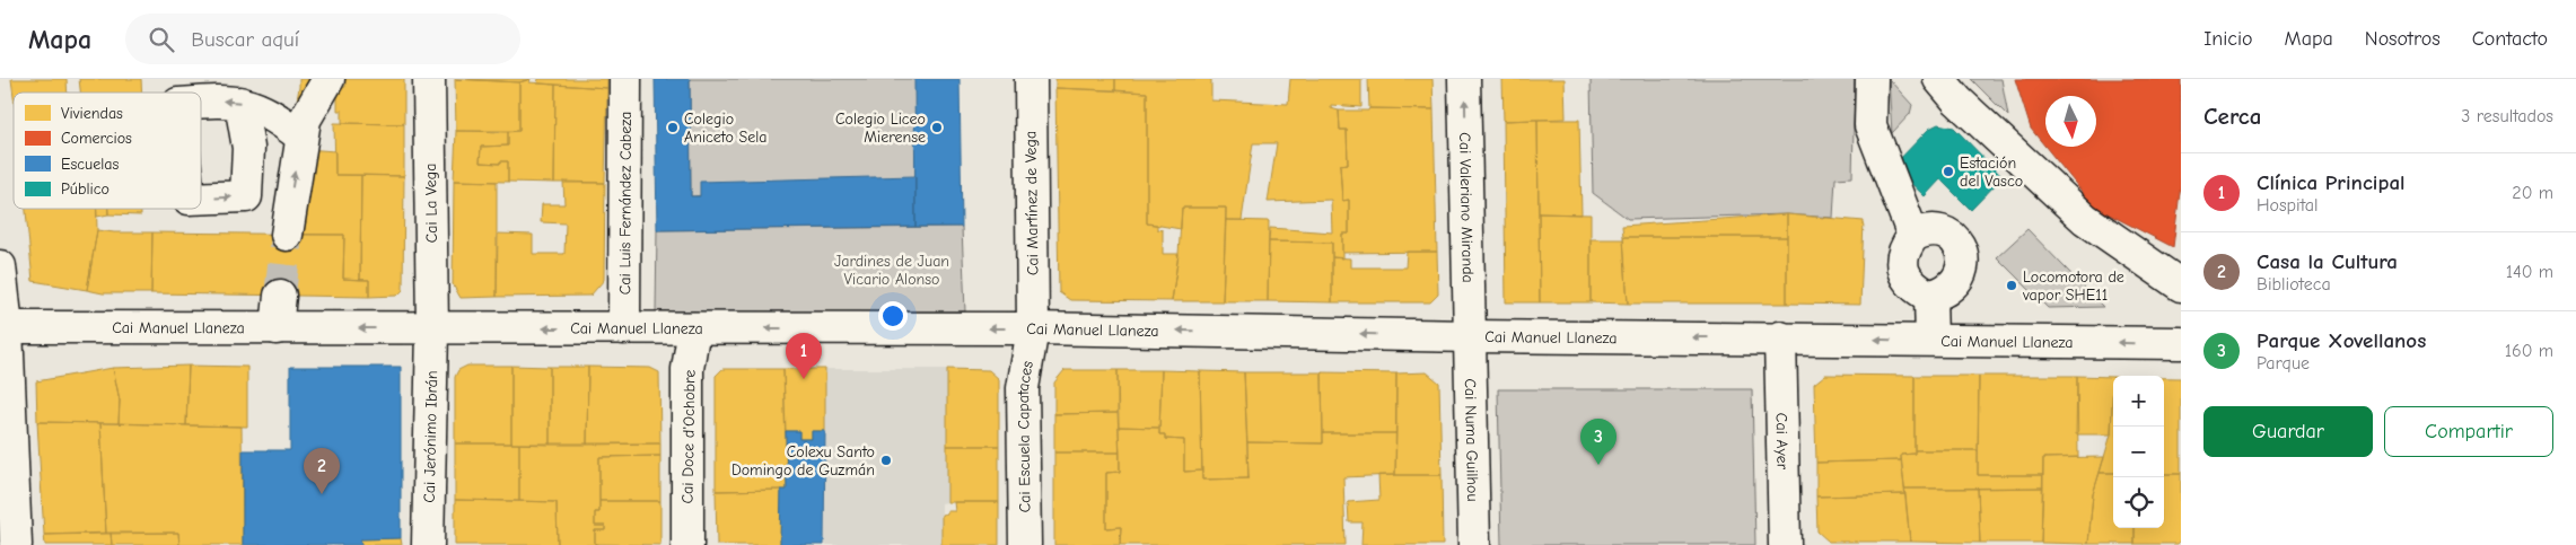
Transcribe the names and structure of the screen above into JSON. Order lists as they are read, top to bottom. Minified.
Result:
{"streets":{"street":["Cai La Vega","Cai Luis Fernández Cabeza","Cai Martínez de Vega","Cai Valeriano Miranda","Cai Manuel Llaneza","Cai Jerónimo Ibrán","Cai Doce d'Ochobre","Cai Escuela Capataces","Cai Numa Guilhou","Cai Ayer"]},"crossings":[["Cai La Vega","Cai Manuel Llaneza"],["Cai La Vega","Cai Jerónimo Ibrán"],["Cai Luis Fernández Cabeza","Cai Manuel Llaneza"],["Cai Martínez de Vega","Cai Manuel Llaneza"],["Cai Martínez de Vega","Cai Escuela Capataces"],["Cai Valeriano Miranda","Cai Manuel Llaneza"],["Cai Valeriano Miranda","Cai Numa Guilhou"],["Cai Manuel Llaneza","Cai Jerónimo Ibrán"],["Cai Manuel Llaneza","Cai Doce d'Ochobre"],["Cai Manuel Llaneza","Cai Escuela Capataces"],["Cai Manuel Llaneza","Cai Numa Guilhou"],["Cai Manuel Llaneza","Cai Ayer"]],"one_way":["Cai Valeriano Miranda","Cai Manuel Llaneza"],"parks":["Jardines de Juan Vicario Alonso"],"places":["Colegio Aniceto Sela","Colegio Liceo Mierense","Estación del Vasco","Locomotora de vapor SHE11","Colexu Santo Domingo de Guzmán"],"legend":["Viviendas","Comercios","Escuelas","Público"],"north":"bottom","page":{"header":"Mapa","search":"Buscar aquí","nav":["Inicio","Mapa","Nosotros","Contacto"],"heading":["Cerca","3 resultados"],"list":[{"mark":"1","name":"Clínica Principal","note":"Hospital","value":"20 m"},{"mark":"2","name":"Casa la Cultura","note":"Biblioteca","value":"140 m"},{"mark":"3","name":"Parque Xovellanos","note":"Parque","value":"160 m"}],"pins":["1","3","2"],"map_buttons":["+","−"],"buttons":["Guardar","Compartir"]}}
